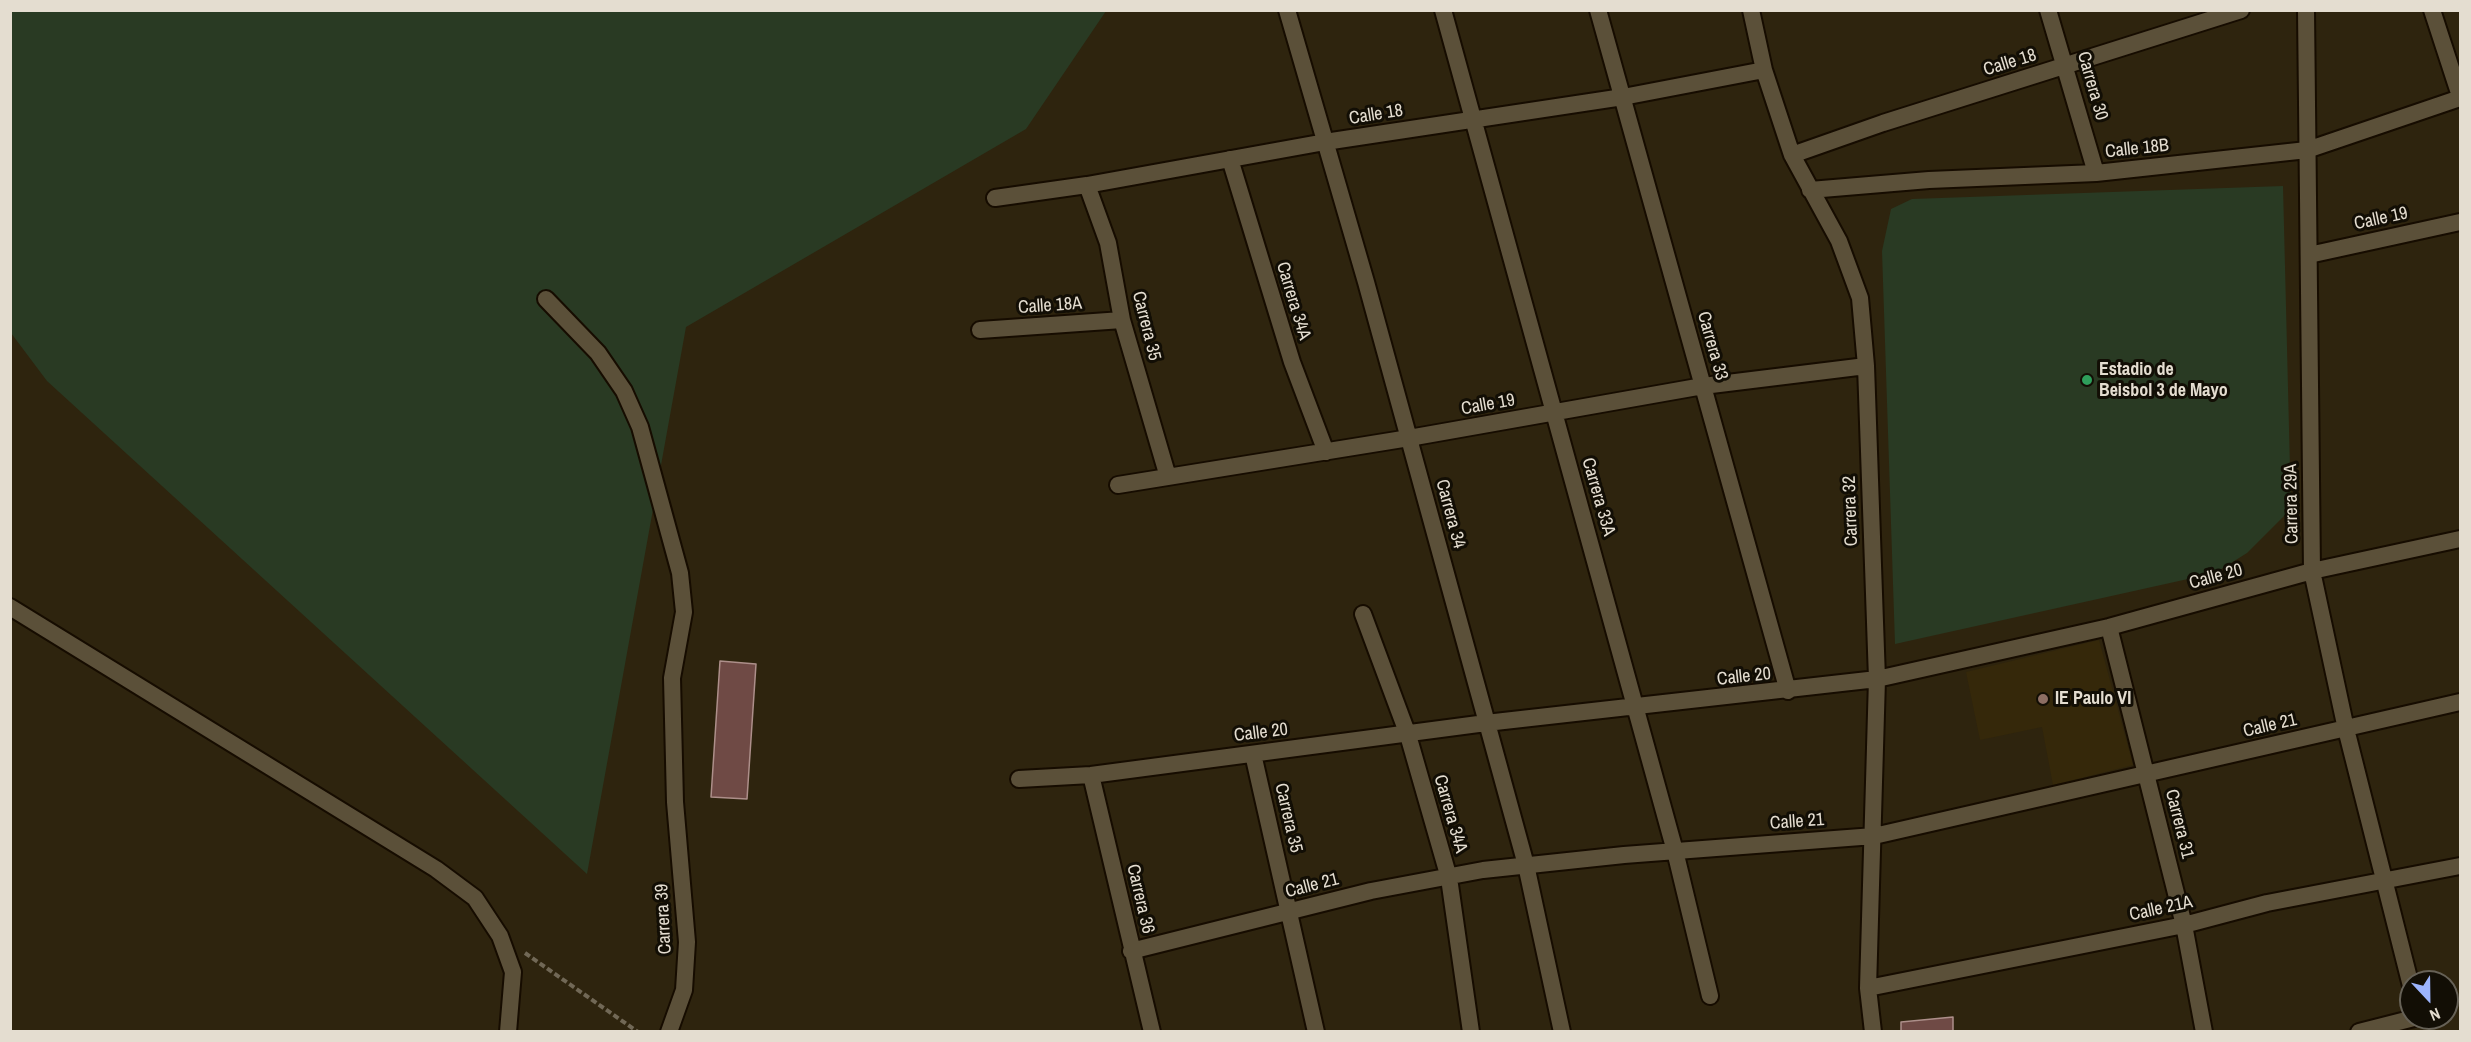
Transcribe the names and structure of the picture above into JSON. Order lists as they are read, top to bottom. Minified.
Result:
{"streets":{"street":["Calle 18","Carrera 30","Calle 18B","Calle 19","Carrera 34A","Calle 18A","Carrera 35","Carrera 33","Carrera 33A","Carrera 29A","Carrera 32","Carrera 34","Calle 20","Calle 21","Carrera 31","Carrera 36","Calle 21A","Carrera 39"]},"crossings":[["Calle 18","Carrera 30"],["Calle 18","Carrera 34A"],["Calle 18","Carrera 35"],["Calle 18","Carrera 33"],["Calle 18","Carrera 33A"],["Calle 18","Carrera 32"],["Calle 18","Carrera 34"],["Carrera 30","Calle 18B"],["Calle 18B","Carrera 29A"],["Calle 18B","Carrera 32"],["Calle 19","Carrera 34A"],["Calle 19","Carrera 35"],["Calle 19","Carrera 33"],["Calle 19","Carrera 33A"],["Calle 19","Carrera 29A"],["Calle 19","Carrera 32"],["Calle 19","Carrera 34"],["Carrera 34A","Calle 20"],["Carrera 34A","Calle 21"],["Calle 18A","Carrera 35"],["Carrera 35","Calle 20"],["Carrera 35","Calle 21"],["Carrera 33","Calle 20"],["Carrera 33A","Calle 20"],["Carrera 33A","Calle 21"],["Carrera 29A","Calle 20"],["Carrera 29A","Calle 21"],["Carrera 29A","Calle 21A"],["Carrera 32","Calle 20"],["Carrera 32","Calle 21"],["Carrera 32","Calle 21A"],["Carrera 34","Calle 20"],["Carrera 34","Calle 21"],["Calle 20","Carrera 31"],["Calle 20","Carrera 36"],["Calle 21","Carrera 31"],["Calle 21","Carrera 36"],["Carrera 31","Calle 21A"]],"places":["Estadio de Beisbol 3 de Mayo","IE Paulo VI"],"north":"bottom"}
